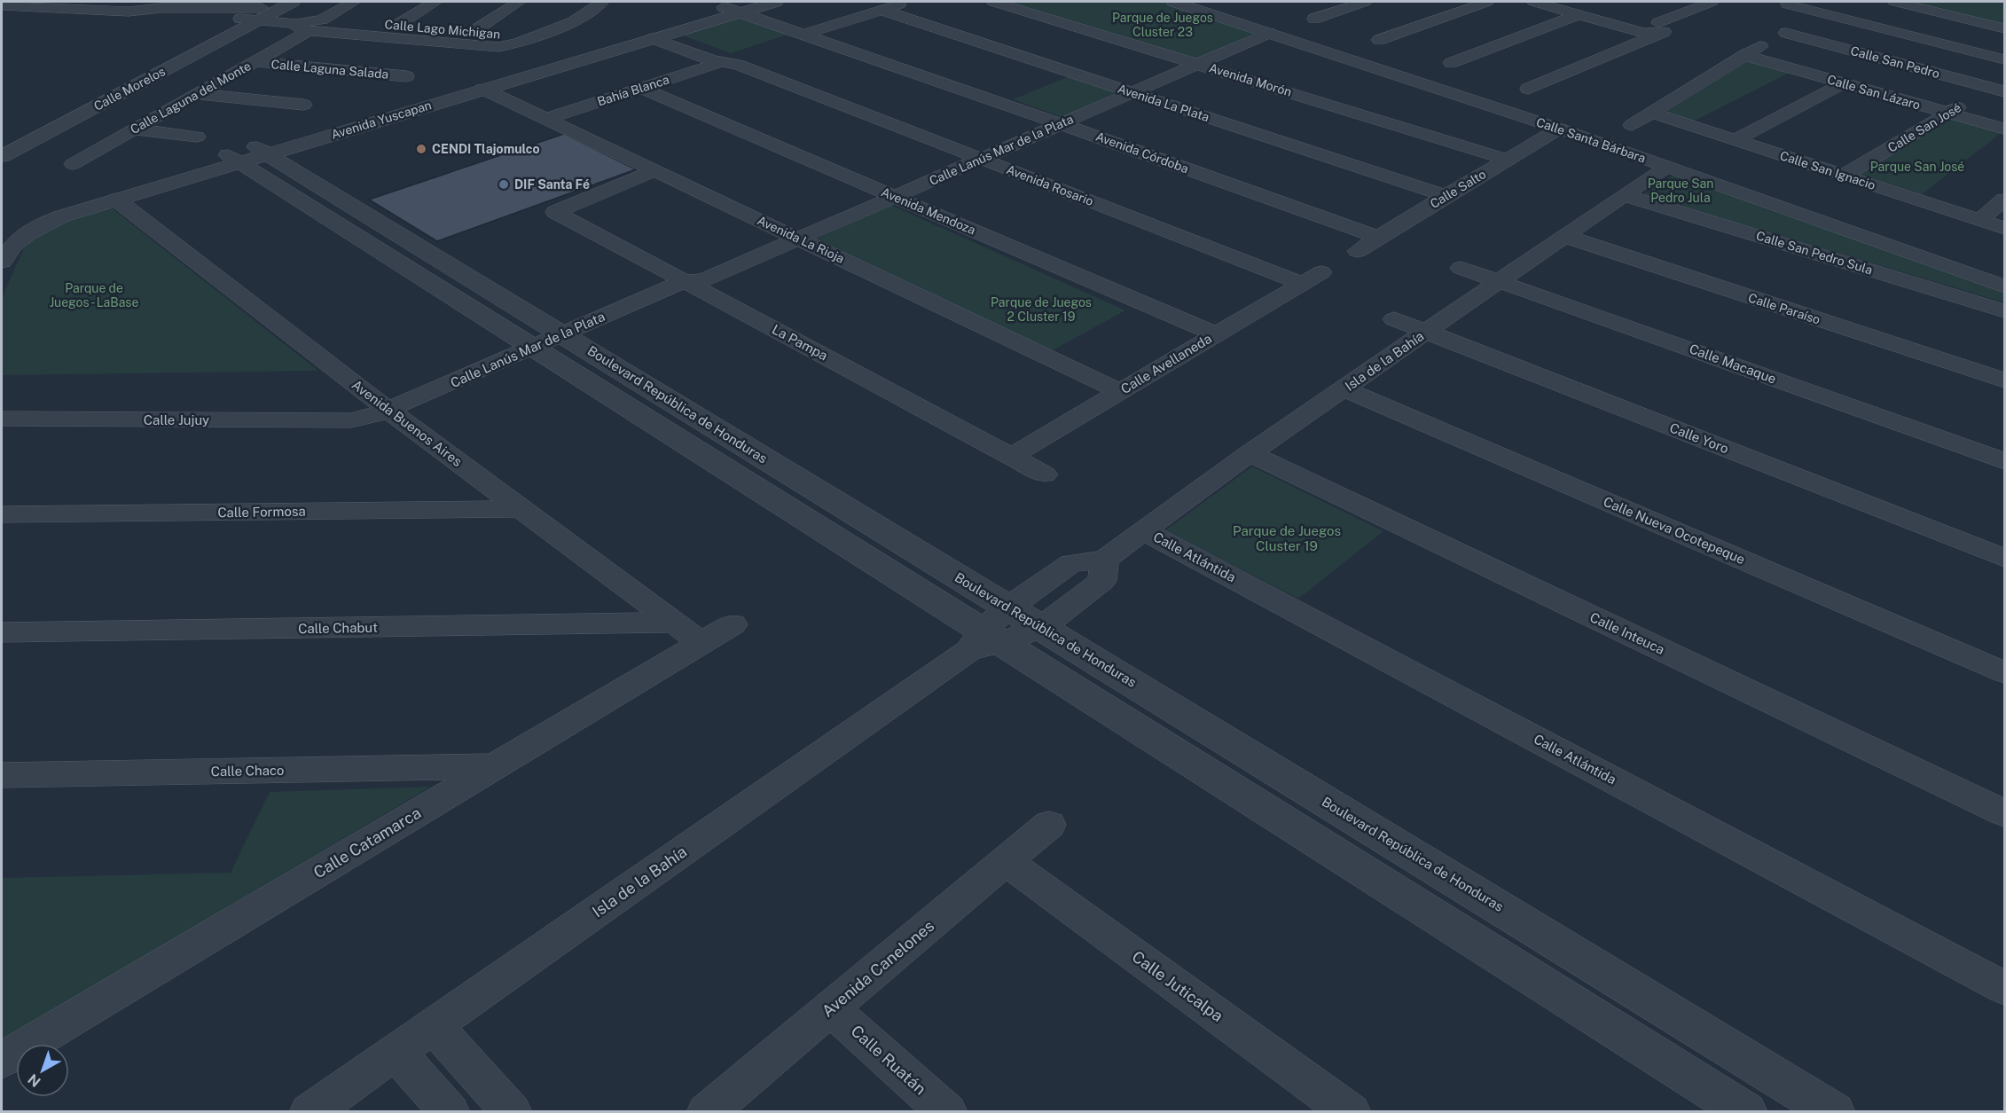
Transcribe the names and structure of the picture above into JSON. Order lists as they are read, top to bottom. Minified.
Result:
{"streets":{"street":["Calle Lago Michigan","Calle San Pedro","Calle Laguna Salada","Avenida Morón","Calle Morelos","Bahía Blanca","Calle San Lázaro","Calle Laguna del Monte","Avenida La Plata","Avenida Yuscapan","Calle San José","Calle Santa Bárbara","Calle Lanús Mar de la Plata","Avenida Córdoba","Calle San Ignacio","Avenida Rosario","Calle Salto","Avenida Mendoza","Avenida La Rioja","Calle San Pedro Sula","Calle Paraíso","La Pampa","Isla de la Bahía","Calle Avellaneda","Calle Macaque","Boulevard República de Honduras","Calle Jujuy","Avenida Buenos Aires","Calle Yoro","Calle Formosa","Calle Nueva Ocotepeque","Calle Atlántida","Calle Chabut","Calle Inteuca","Calle Chaco","Calle Catamarca","Avenida Canelones","Calle Juticalpa","Calle Ruatán"]},"crossings":[["Calle Lago Michigan","Calle Morelos"],["Calle Lago Michigan","Calle Laguna del Monte"],["Calle San Pedro","Calle San José"],["Calle Laguna Salada","Calle Laguna del Monte"],["Avenida Morón","Calle Lanús Mar de la Plata"],["Avenida Morón","Calle Salto"],["Bahía Blanca","Avenida Rosario"],["Bahía Blanca","Avenida Mendoza"],["Bahía Blanca","Avenida La Rioja"],["Calle San Lázaro","Calle San José"],["Avenida La Plata","Calle Lanús Mar de la Plata"],["Avenida La Plata","Calle Salto"],["Avenida Yuscapan","Avenida Córdoba"],["Avenida Yuscapan","Avenida Rosario"],["Avenida Yuscapan","Avenida La Rioja"],["Avenida Yuscapan","Boulevard República de Honduras"],["Avenida Yuscapan","Avenida Buenos Aires"],["Calle San José","Calle San Ignacio"],["Calle Santa Bárbara","Calle Lanús Mar de la Plata"],["Calle Santa Bárbara","Calle Salto"],["Calle Santa Bárbara","Isla de la Bahía"],["Calle Lanús Mar de la Plata","Avenida Córdoba"],["Calle Lanús Mar de la Plata","Avenida Rosario"],["Calle Lanús Mar de la Plata","Avenida Mendoza"],["Calle Lanús Mar de la Plata","Avenida La Rioja"],["Calle Lanús Mar de la Plata","La Pampa"],["Calle Lanús Mar de la Plata","Boulevard República de Honduras"],["Calle Lanús Mar de la Plata","Calle Jujuy"],["Calle Lanús Mar de la Plata","Avenida Buenos Aires"],["Avenida Córdoba","Calle Salto"],["Avenida Rosario","Calle Avellaneda"],["Avenida Mendoza","Calle Avellaneda"],["Avenida La Rioja","La Pampa"],["Avenida La Rioja","Calle Avellaneda"],["Calle San Pedro Sula","Isla de la Bahía"],["Calle Paraíso","Isla de la Bahía"],["La Pampa","Calle Avellaneda"],["Isla de la Bahía","Calle Macaque"],["Isla de la Bahía","Boulevard República de Honduras"],["Isla de la Bahía","Calle Yoro"],["Isla de la Bahía","Calle Nueva Ocotepeque"],["Isla de la Bahía","Calle Atlántida"],["Isla de la Bahía","Calle Inteuca"],["Avenida Buenos Aires","Calle Formosa"],["Avenida Buenos Aires","Calle Chabut"],["Avenida Buenos Aires","Calle Catamarca"],["Calle Chaco","Calle Catamarca"],["Avenida Canelones","Calle Juticalpa"],["Avenida Canelones","Calle Ruatán"]],"parks":["Parque de Juegos Cluster 23","Parque San José","Parque San Pedro Jula","Parque de Juegos - LaBase","Parque de Juegos 2 Cluster 19","Parque de Juegos Cluster 19"],"places":["CENDI Tlajomulco","DIF Santa Fé"],"north":"bottom left"}
